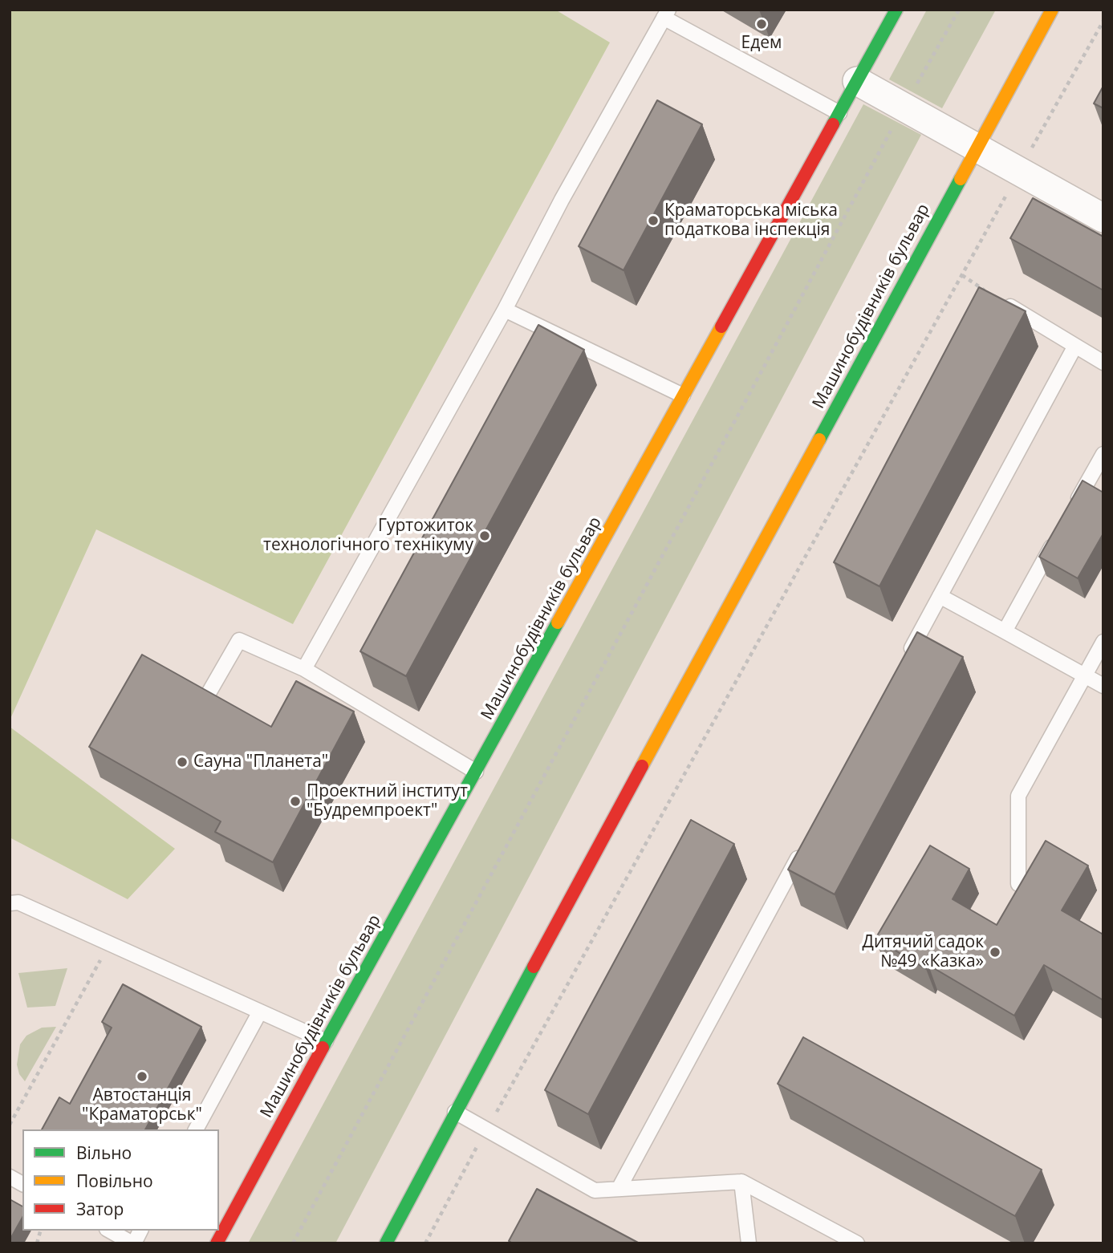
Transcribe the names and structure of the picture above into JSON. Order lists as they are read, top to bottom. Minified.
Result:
{"streets":{"street":["Машинобудівників бульвар"]},"places":["Едем","Краматорська міська податкова інспекція","Гуртожиток технологічного технікуму","Сауна \"Планета\"","Проектний інститут \"Будремпроект\"","Дитячий садок №49 «Казка»","Автостанція \"Краматорськ\""],"legend":["Вільно","Повільно","Затор"]}
